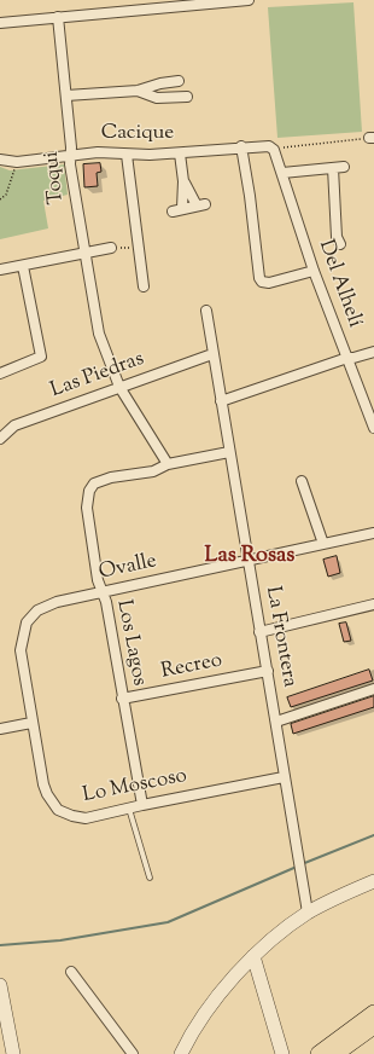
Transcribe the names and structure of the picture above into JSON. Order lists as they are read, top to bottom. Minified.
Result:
{"streets":{"street":["Cacique","Toqui","Del Alhelí","Las Piedras","Ovalle","La Frontera","Los Lagos","Recreo","Lo Moscoso"]},"crossings":[["Cacique","Toqui"],["Cacique","Del Alhelí"],["Toqui","Las Piedras"],["Toqui","Los Lagos"],["Las Piedras","La Frontera"],["Ovalle","La Frontera"],["Ovalle","Los Lagos"],["Ovalle","Lo Moscoso"],["La Frontera","Los Lagos"],["La Frontera","Recreo"],["La Frontera","Lo Moscoso"],["Los Lagos","Recreo"],["Los Lagos","Lo Moscoso"]],"districts":["Las Rosas"]}
